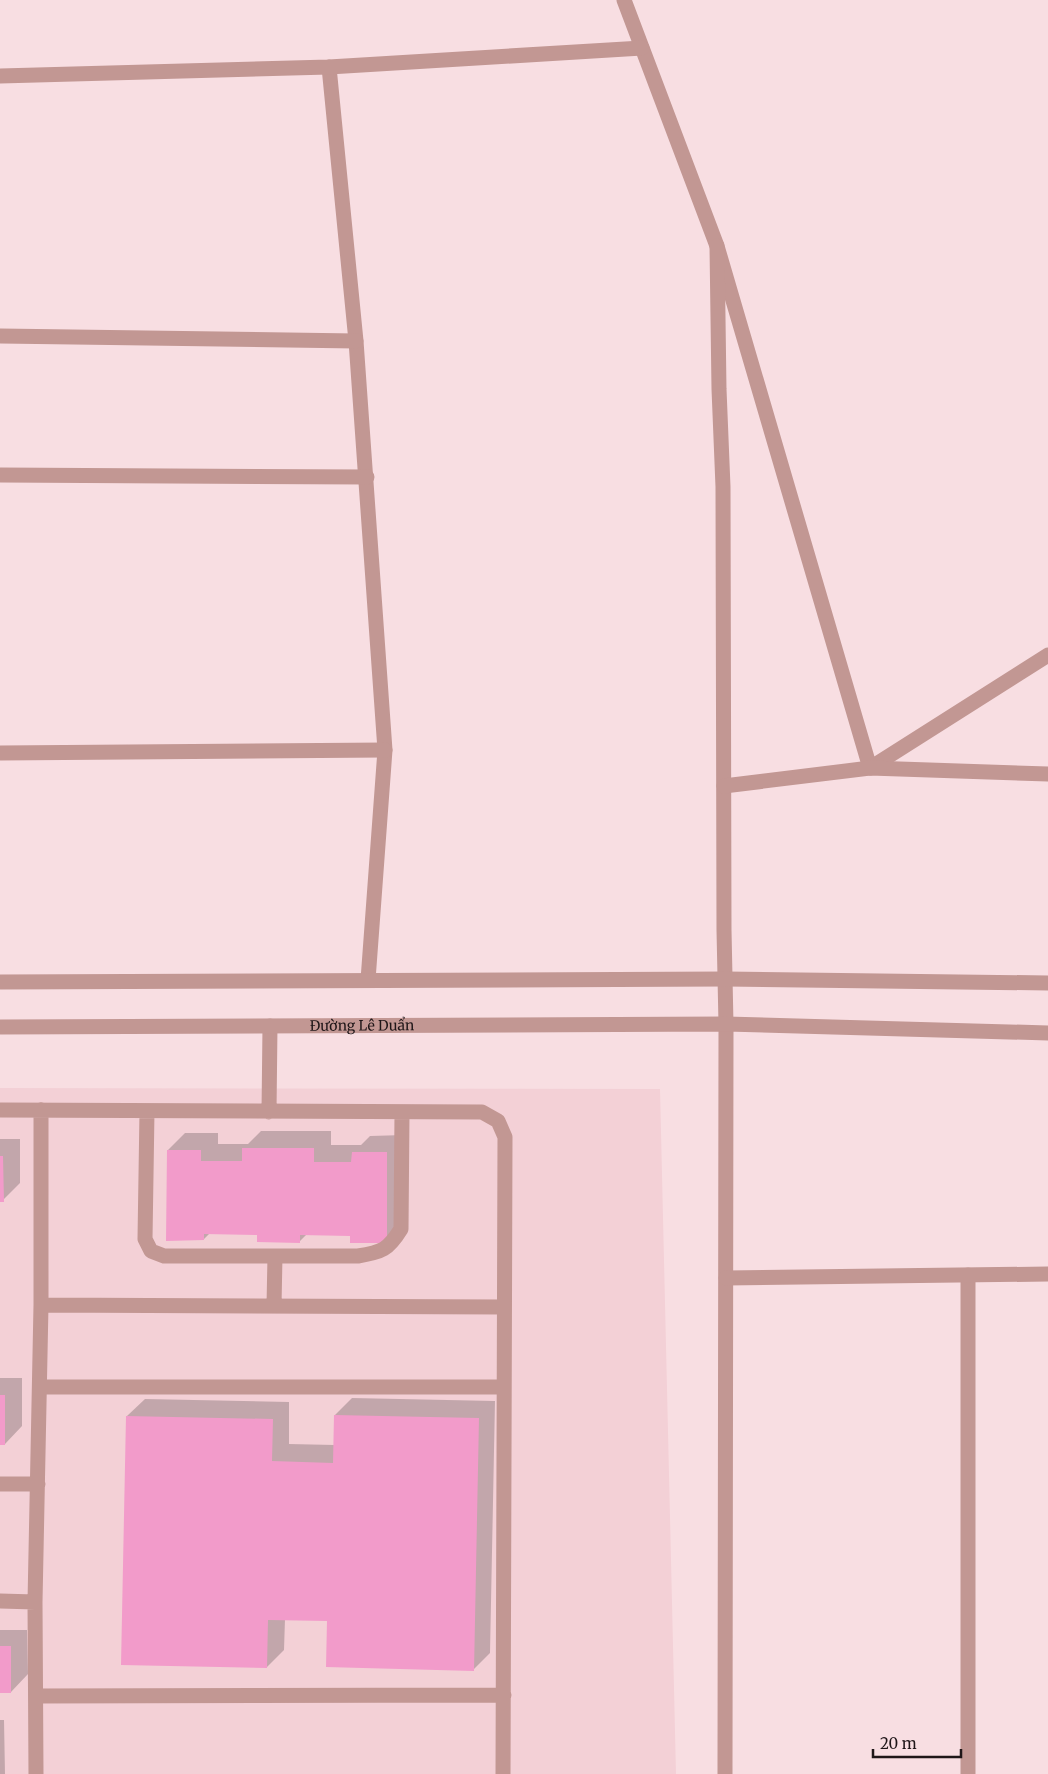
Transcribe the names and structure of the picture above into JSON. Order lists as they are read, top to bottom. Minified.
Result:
{"streets":{"street":["Đường Lê Duẩn"]},"scale_bar":"20 m"}
